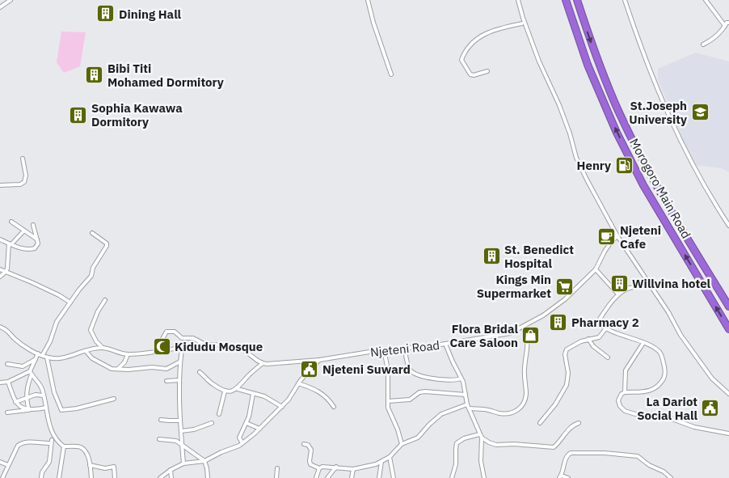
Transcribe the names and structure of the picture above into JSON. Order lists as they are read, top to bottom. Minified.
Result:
{"streets":{"highway":["Morogoro Main Road"],"street":["Njeteni Road"]},"places":{"building":["Dining Hall","Bibi Titi Mohamed Dormitory","Sophia Kawawa Dormitory","St. Benedict Hospital","Willvina hotel","Pharmacy 2"],"school or university":["St.Joseph University"],"fuel station":["Henry"],"cafe":["Njeteni Cafe"],"supermarket":["Kings Min Supermarket"],"shop":["Flora Bridal Care Saloon"],"mosque":["Kidudu Mosque"],"public building":["Njeteni Suward","La Dariot Social Hall"]}}
